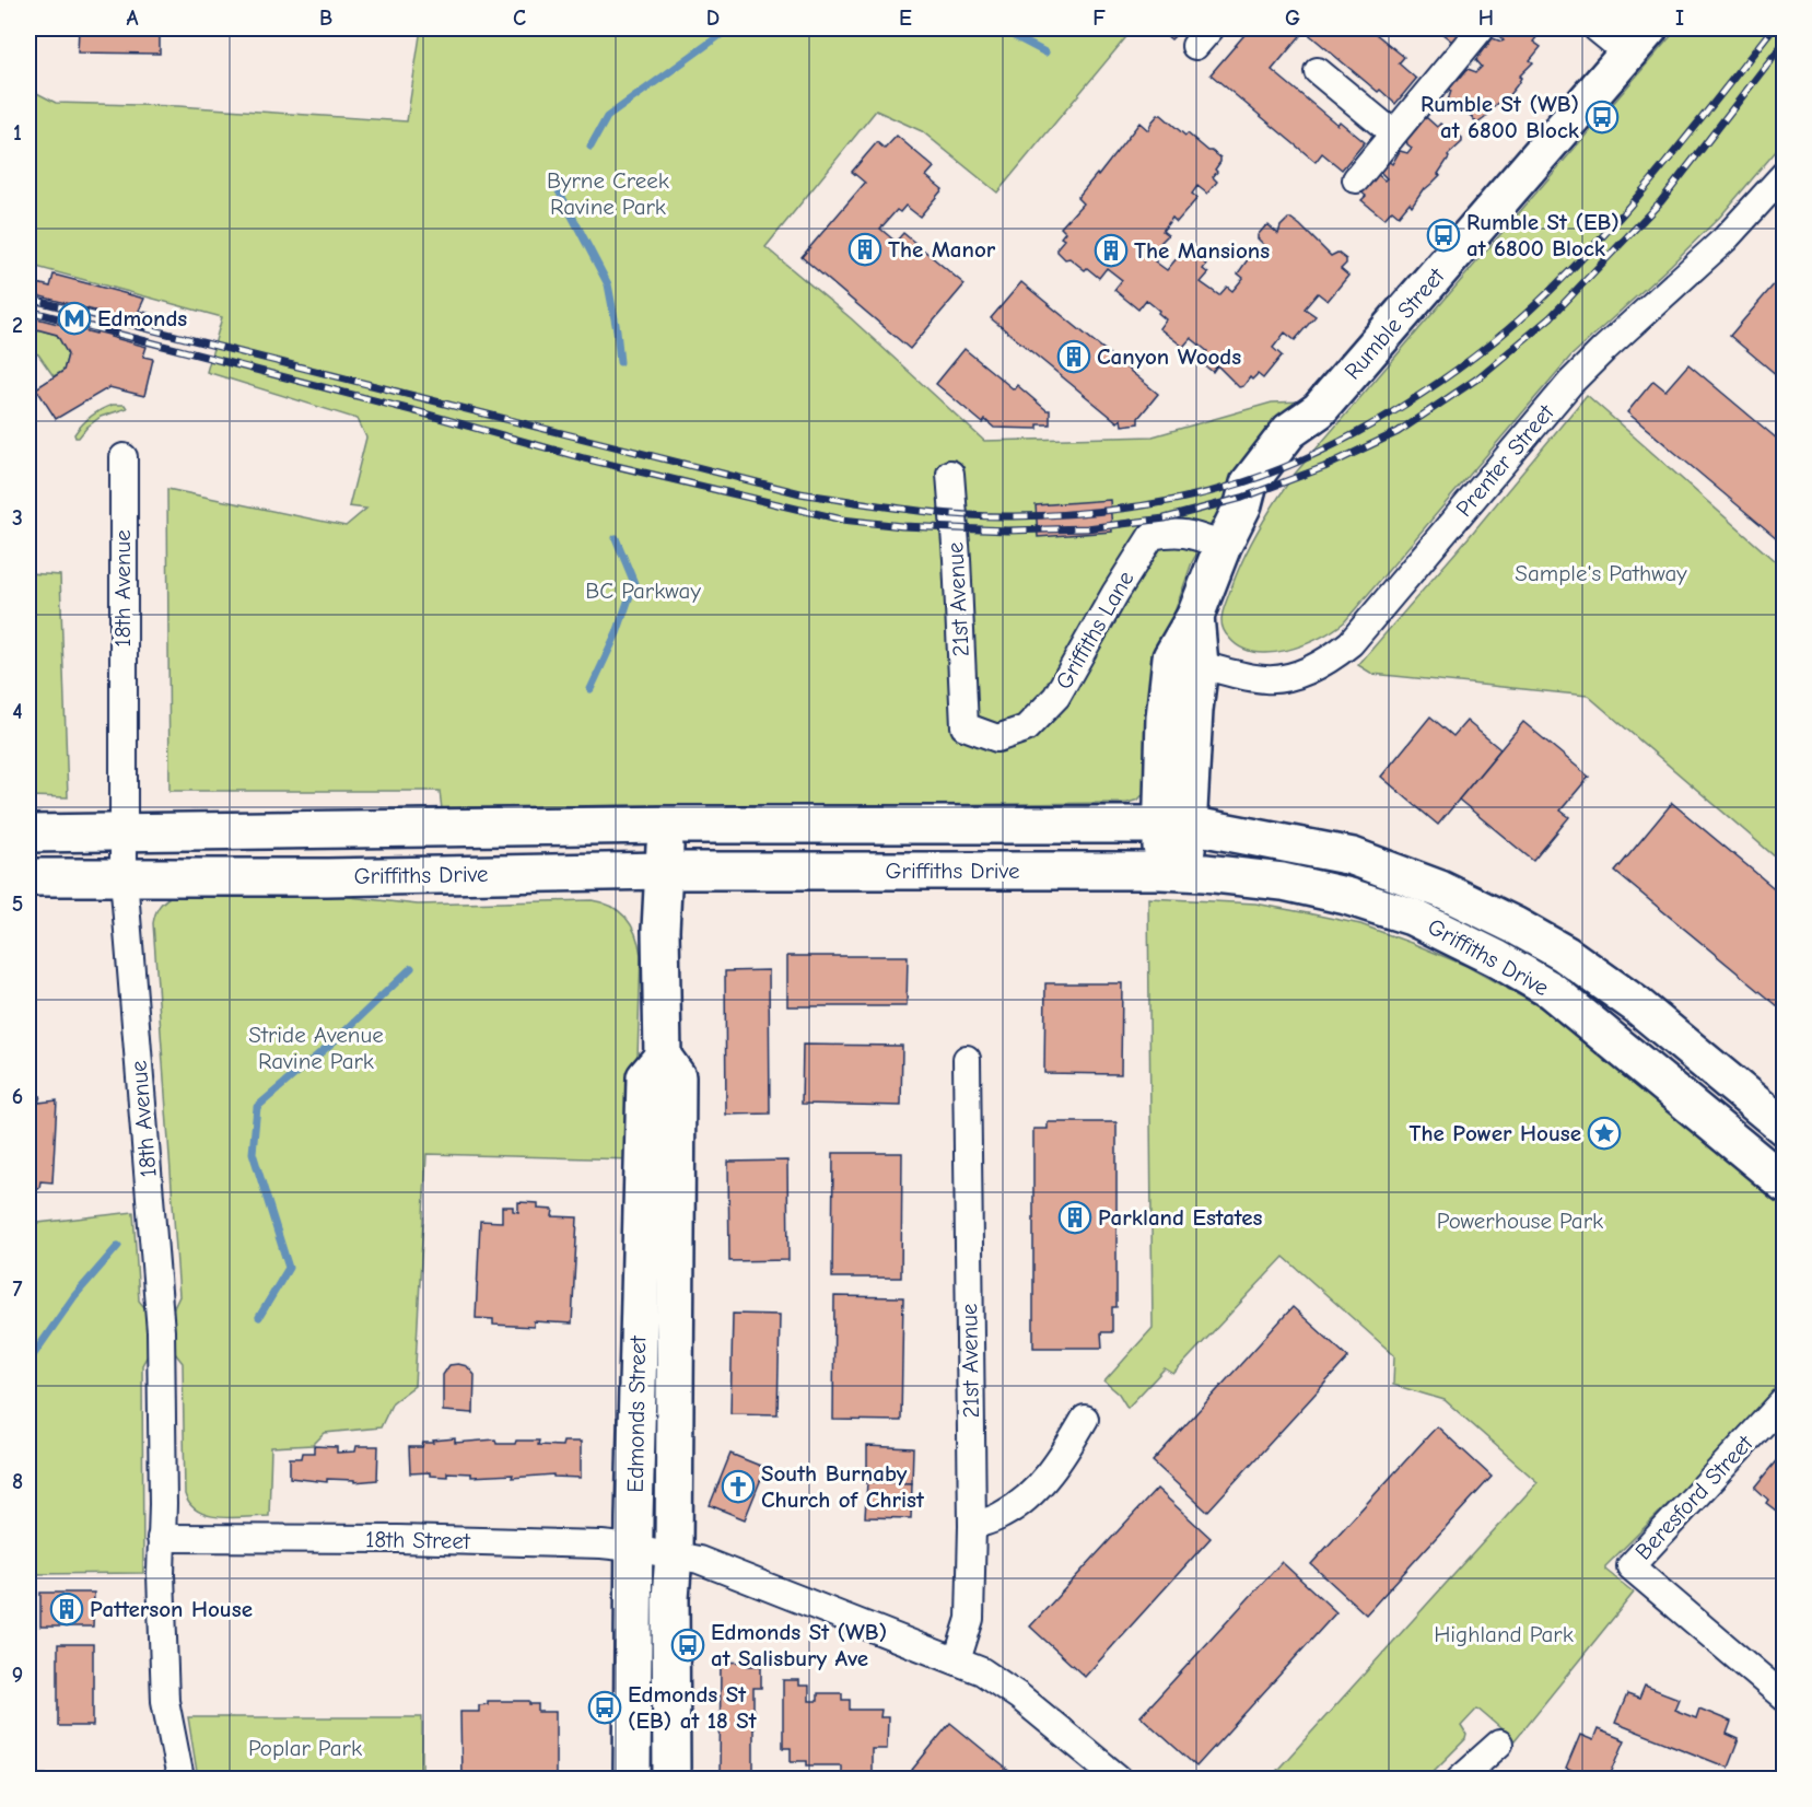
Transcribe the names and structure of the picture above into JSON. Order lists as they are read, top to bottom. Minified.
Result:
{"streets":{"main road":["Rumble Street","Griffiths Drive","Edmonds Street"],"street":["Prenter Street","18th Avenue","21st Avenue","Griffiths Lane","Beresford Street","18th Street"]},"crossings":[["Rumble Street","Prenter Street"],["Rumble Street","Griffiths Lane"],["Rumble Street","Griffiths Drive"],["18th Avenue","Griffiths Drive"],["18th Avenue","18th Street"],["21st Avenue","Griffiths Lane"],["21st Avenue","18th Street"],["Griffiths Drive","Edmonds Street"],["Edmonds Street","18th Street"]],"parks":["Byrne Creek Ravine Park","Sample's Pathway","BC Parkway","Stride Avenue Ravine Park","Powerhouse Park","Highland Park","Poplar Park"],"places":{"bus stop":["Rumble St (WB) at 6800 Block","Rumble St (EB) at 6800 Block","Edmonds St (WB) at Salisbury Ave","Edmonds St (EB) at 18 St"],"building":["The Manor","The Mansions","Canyon Woods","Parkland Estates","Patterson House"],"metro station":["Edmonds"],"place":["The Power House"],"church":["South Burnaby Church of Christ"]},"grid":{"columns":["A","B","C","D","E","F","G","H","I"],"rows":["1","2","3","4","5","6","7","8","9"]}}
